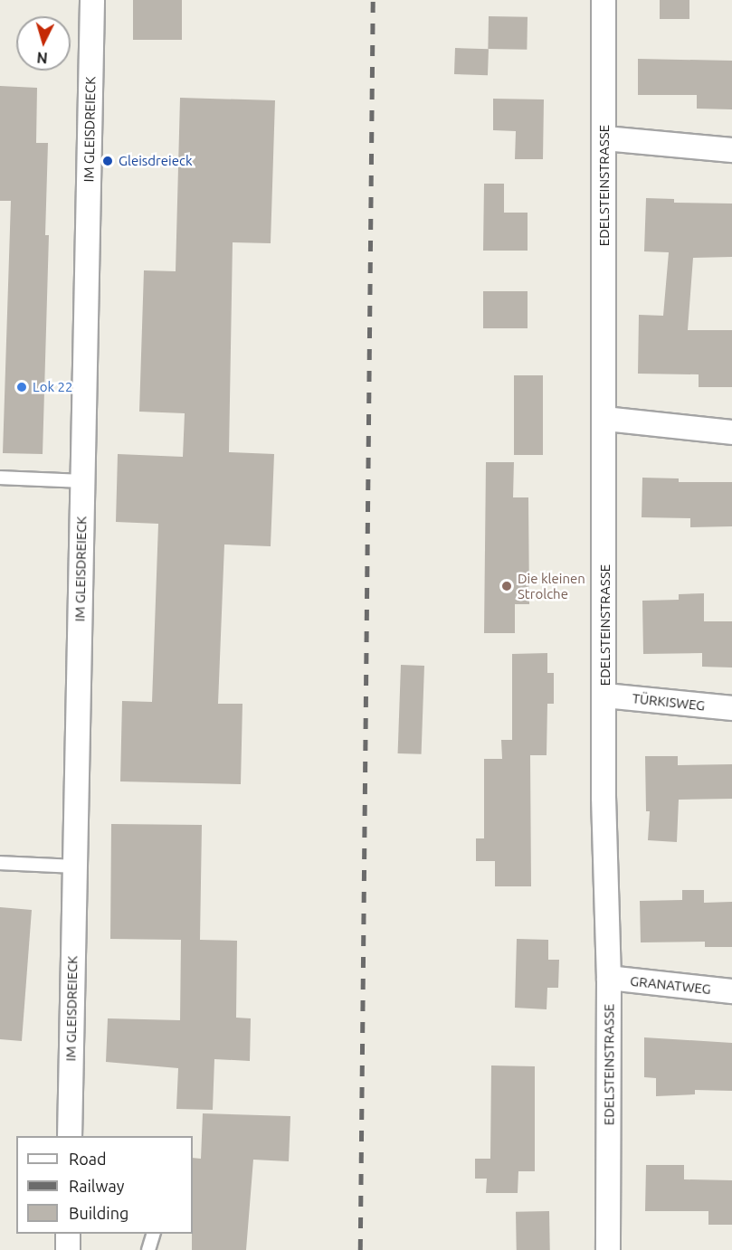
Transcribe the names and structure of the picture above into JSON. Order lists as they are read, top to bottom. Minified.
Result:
{"streets":{"street":["IM GLEISDREIECK","EDELSTEINSTRASSE","TÜRKISWEG","GRANATWEG"]},"crossings":[["EDELSTEINSTRASSE","TÜRKISWEG"],["EDELSTEINSTRASSE","GRANATWEG"]],"places":["Gleisdreieck","Lok 22","Die kleinen Strolche"],"legend":["Road","Railway","Building"],"north":"bottom"}
